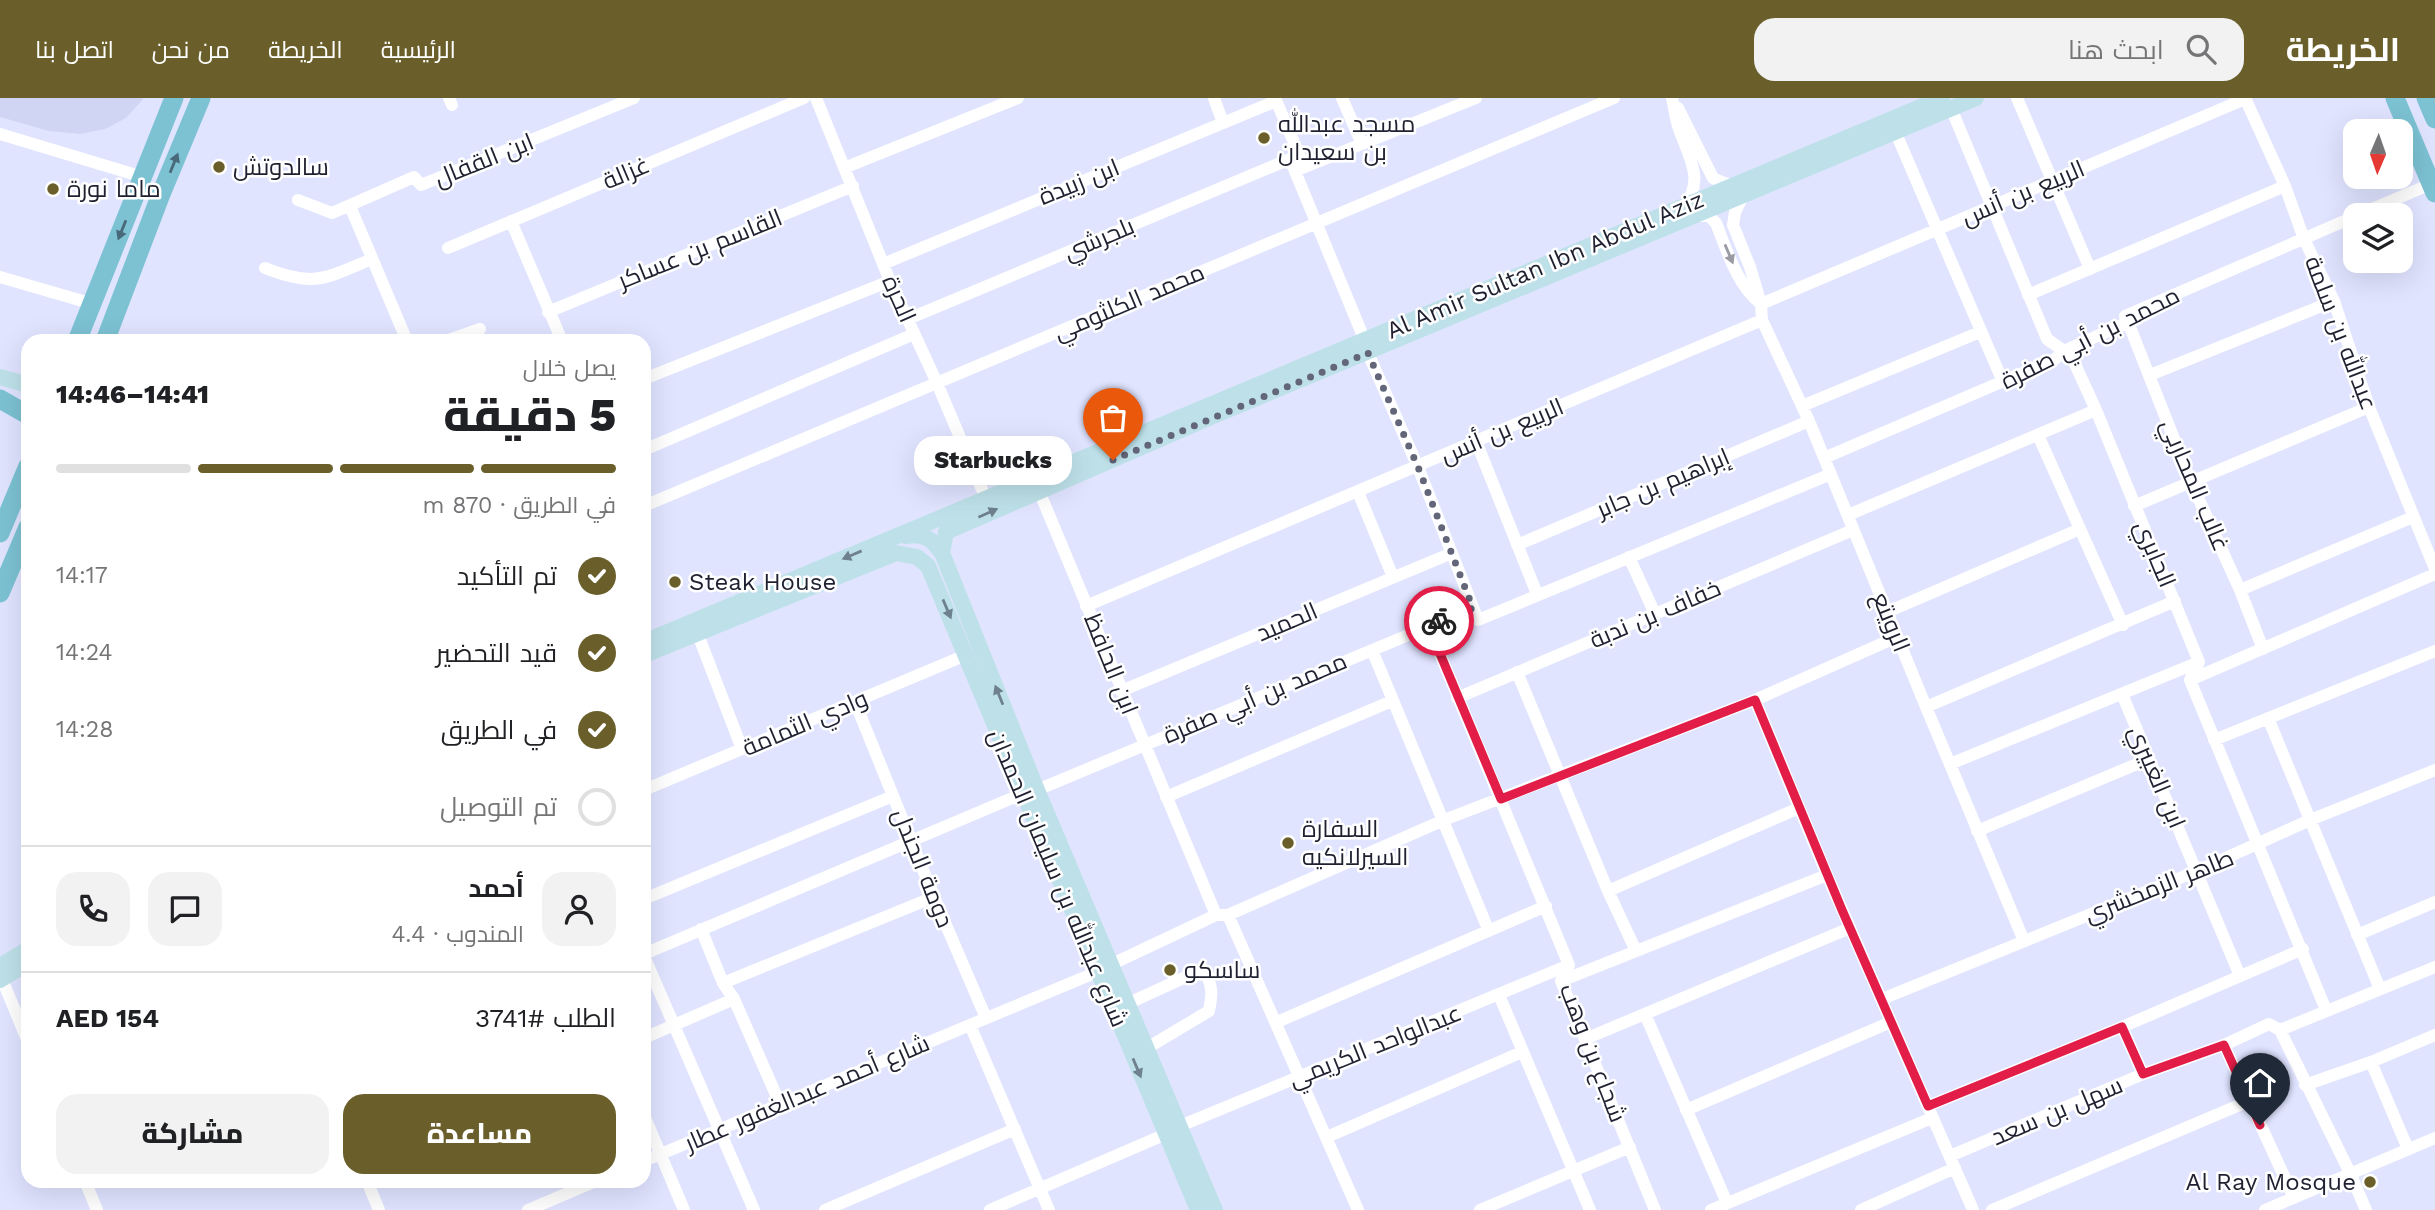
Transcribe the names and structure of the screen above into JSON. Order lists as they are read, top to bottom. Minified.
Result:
{"streets":{"street":["ابن القفال","غزالة","ابن زبيدة","الربيع بن أنس","بلجرشي","القاسم بن عساكر","Al Amir Sultan Ibn Abdul Aziz","الحرة","محمد الكلثومي","عبدالله بن سلمة","محمد بن أبي صفرة","إبراهيم بن جابر","غالب المحاربي","الجابري","خفاف بن ندبة","الحميد","الرويتع","ابن الحافظ","وادي الثمامة","ابن الغبيري","دومة الجندل","شارع عبدالله بن سليمان الحمدان","طاهر الزمخشري","عبدالواحد الكريمي","شجاع بن وهب","شارع أحمد عبدالغفور عطار","سهل بن سعد"]},"crossings":[["ابن زبيدة","الحرة"],["الربيع بن أنس","عبدالله بن سلمة"],["الربيع بن أنس","الجابري"],["الربيع بن أنس","الرويتع"],["الربيع بن أنس","ابن الحافظ"],["بلجرشي","الحرة"],["القاسم بن عساكر","الحرة"],["Al Amir Sultan Ibn Abdul Aziz","الحرة"],["Al Amir Sultan Ibn Abdul Aziz","الجابري"],["Al Amir Sultan Ibn Abdul Aziz","الرويتع"],["Al Amir Sultan Ibn Abdul Aziz","ابن الحافظ"],["الحرة","محمد الكلثومي"],["عبدالله بن سلمة","محمد بن أبي صفرة"],["محمد بن أبي صفرة","غالب المحاربي"],["محمد بن أبي صفرة","الجابري"],["محمد بن أبي صفرة","الرويتع"],["محمد بن أبي صفرة","ابن الحافظ"],["محمد بن أبي صفرة","دومة الجندل"],["محمد بن أبي صفرة","شارع عبدالله بن سليمان الحمدان"],["محمد بن أبي صفرة","شجاع بن وهب"],["إبراهيم بن جابر","الرويتع"],["خفاف بن ندبة","الرويتع"],["خفاف بن ندبة","شجاع بن وهب"],["الحميد","ابن الحافظ"],["الرويتع","طاهر الزمخشري"],["ابن الحافظ","عبدالواحد الكريمي"],["وادي الثمامة","دومة الجندل"],["وادي الثمامة","شارع عبدالله بن سليمان الحمدان"],["ابن الغبيري","طاهر الزمخشري"],["شارع عبدالله بن سليمان الحمدان","عبدالواحد الكريمي"],["عبدالواحد الكريمي","شجاع بن وهب"]],"places":["مسجد عبدالله بن سعيدان","سالدوتش","ماما نورة","Starbucks","Steak House","السفارة السيرلانكيه","ساسكو","Al Ray Mosque"],"north":"bottom","page":{"header":"الخريطة","search":"ابحث هنا","nav":["الرئيسية","الخريطة","من نحن","اتصل بنا"],"heading":["5 دقيقة","يصل خلال","14:41–14:46"],"panel":["أحمد","المندوب · 4.4","الطلب #3741","AED 154"],"bubble":"Starbucks","bar":"في الطريق · 870 m","list":[["تم التأكيد","14:17"],["قيد التحضير","14:24"],["في الطريق","14:28"],"تم التوصيل"],"buttons":["مساعدة","مشاركة"]}}
